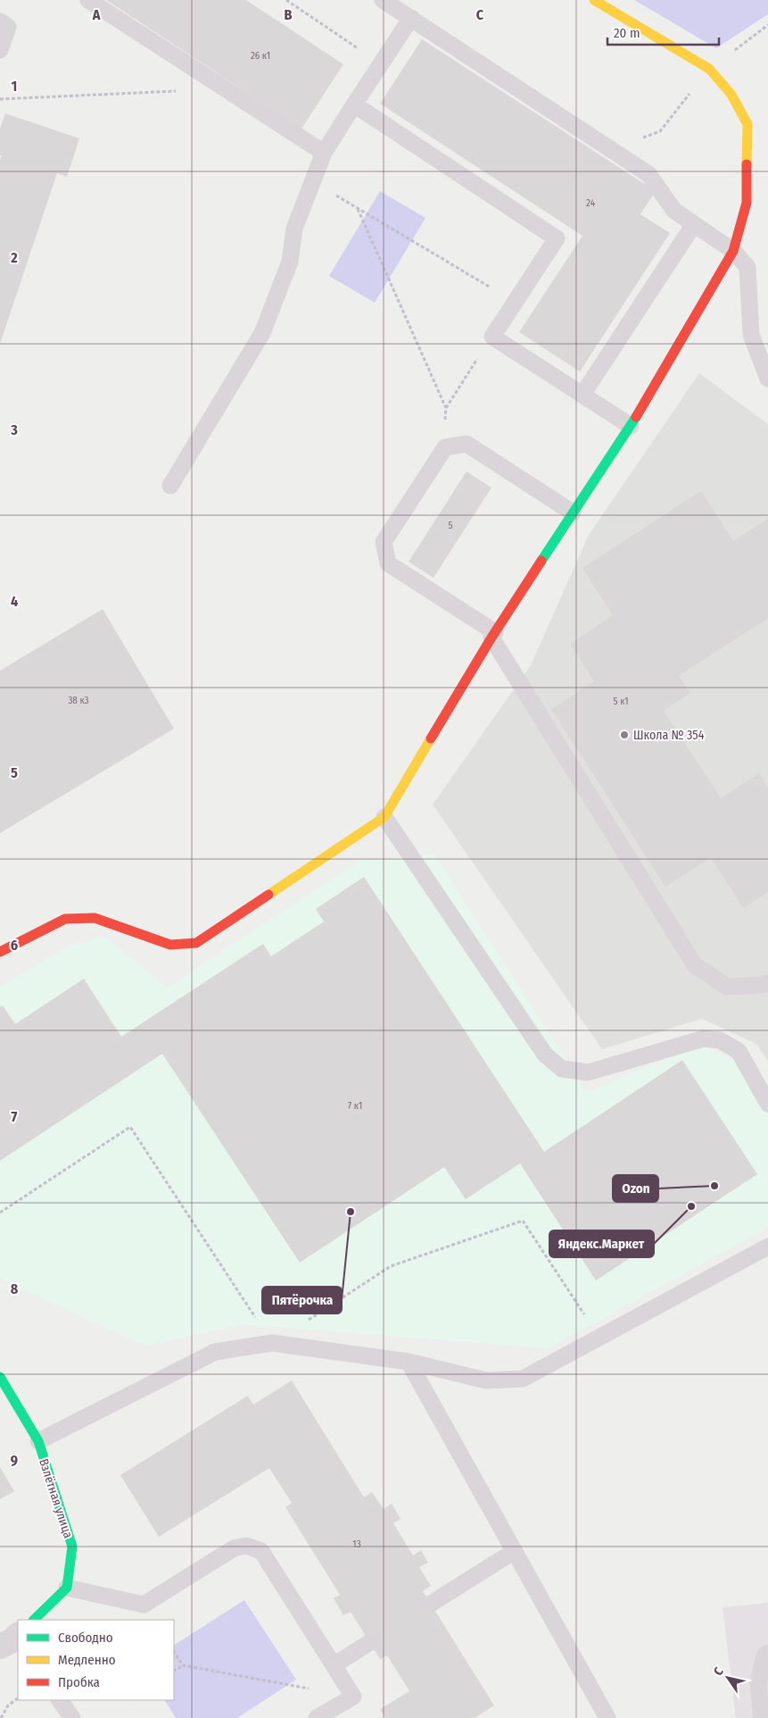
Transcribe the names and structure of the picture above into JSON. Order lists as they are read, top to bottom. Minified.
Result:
{"streets":{"street":["Взлётная улица"]},"places":["Школа № 354","Ozon","Яндекс.Маркет","Пятёрочка"],"house_numbers":["26 к1","24","5","38 к3","5 к1","7 к1","13"],"legend":["Свободно","Медленно","Пробка"],"scale_bar":"20 m","north":"top left","grid":{"columns":["A","B","C"],"rows":["1","2","3","4","5","6","7","8","9"]}}
